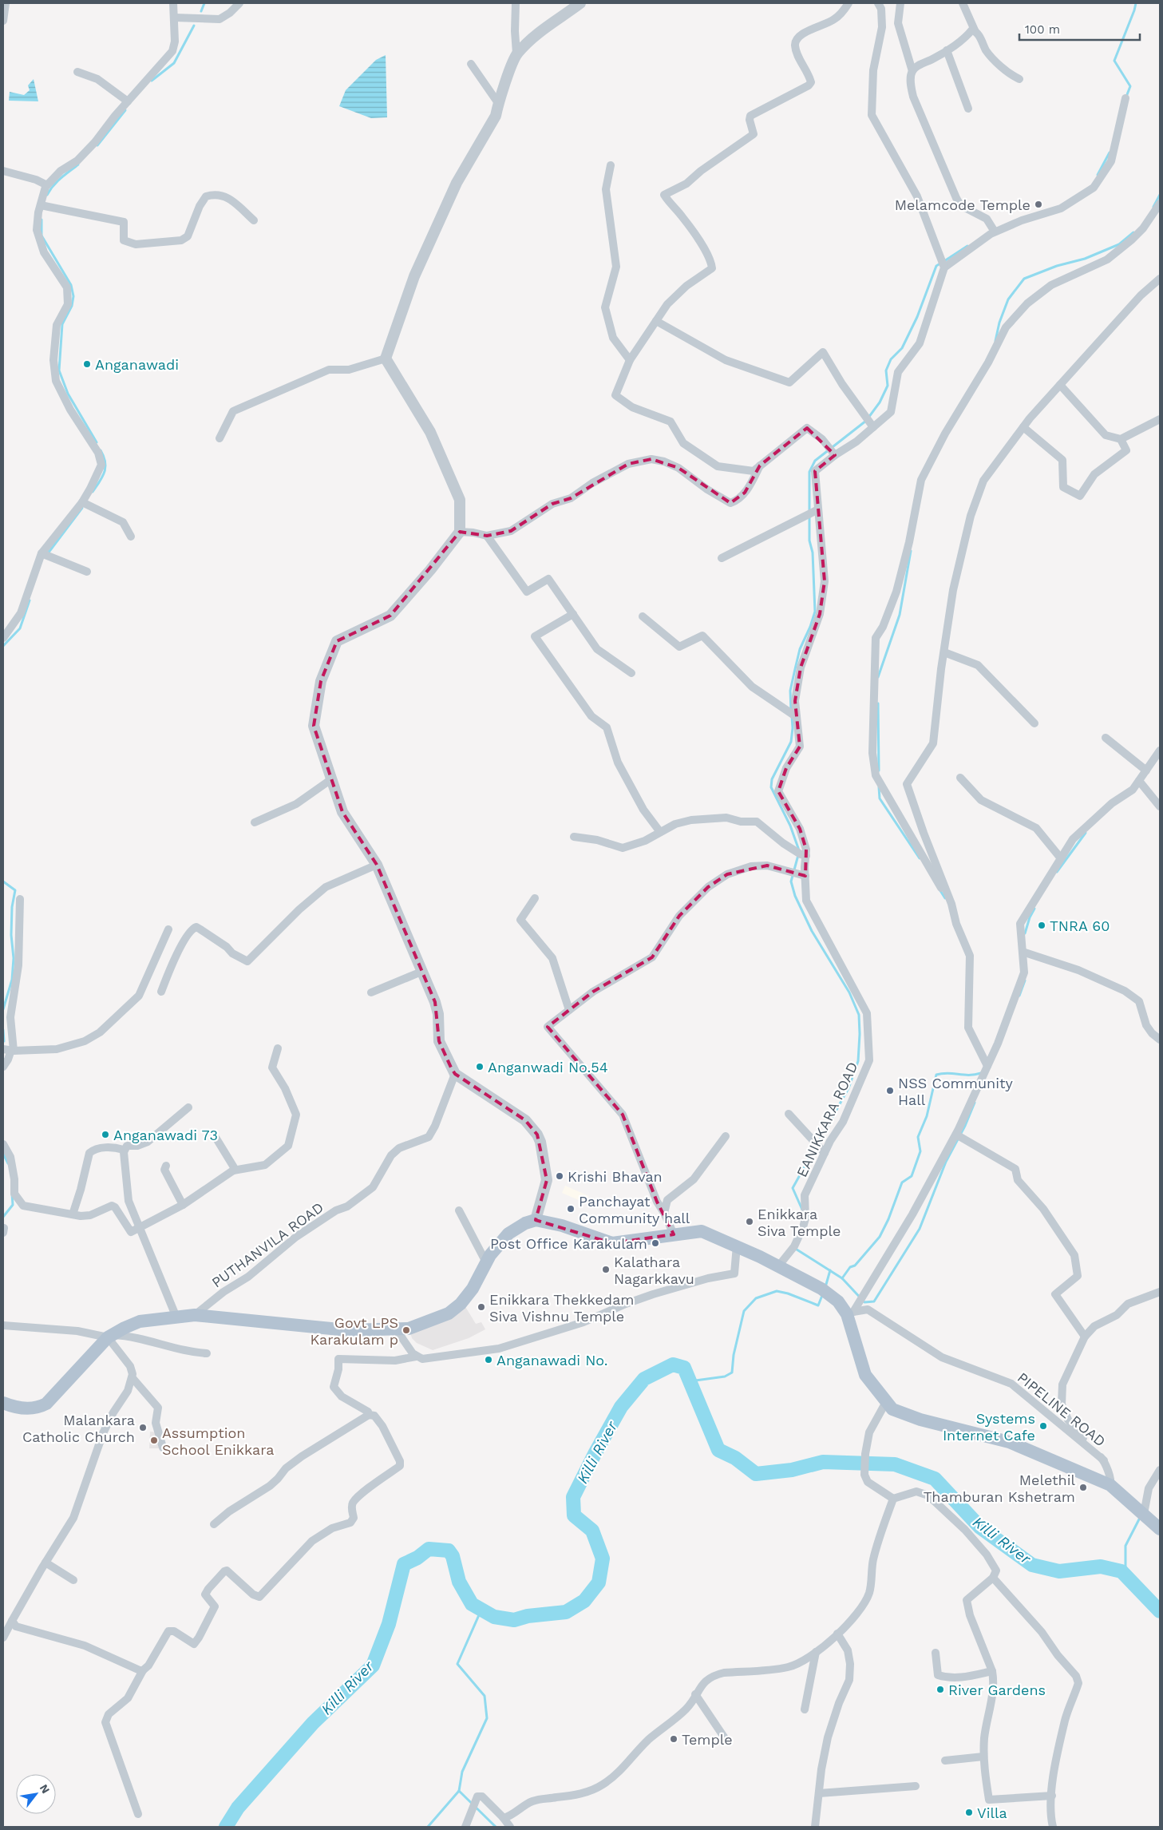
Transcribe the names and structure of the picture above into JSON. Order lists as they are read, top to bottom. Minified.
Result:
{"streets":{"street":["EANIKKARA ROAD","PUTHANVILA ROAD","PIPELINE ROAD"]},"water":["Killi River"],"places":["Melamcode Temple","Anganawadi","TNRA 60","Anganwadi No.54","NSS Community Hall","Anganawadi 73","Krishi Bhavan","Panchayat Community hall","Enikkara Siva Temple","Post Office Karakulam","Kalathara Nagarkkavu","Enikkara Thekkedam Siva Vishnu Temple","Govt LPS Karakulam p","Anganawadi No.","Systems Internet Cafe","Malankara Catholic Church","Assumption School Enikkara","Melethil Thamburan Kshetram","River Gardens","Temple","Villa"],"scale_bar":"100 m","north":"top right"}
